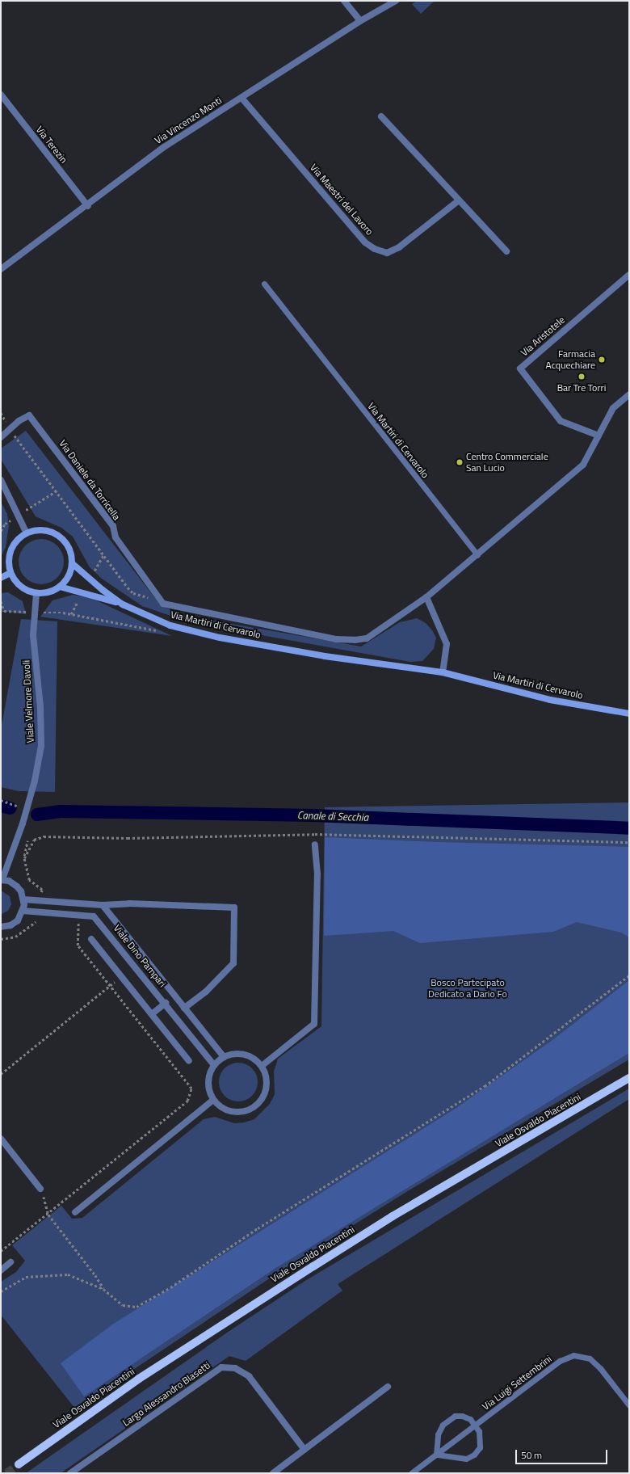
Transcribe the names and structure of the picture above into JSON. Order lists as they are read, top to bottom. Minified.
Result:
{"streets":{"main road":["Via Martiri di Cervarolo","Viale Osvaldo Piacentini"],"street":["Via Vincenzo Monti","Via Terezin","Via Maestri del Lavoro","Via Aristotele","Via Daniele da Torricella","Viale Velmore Davoli","Viale Dino Pampari","Largo Alessandro Blasetti"],"lane":["Via Luigi Settembrini"]},"crossings":[["Via Vincenzo Monti","Via Terezin"],["Via Vincenzo Monti","Via Maestri del Lavoro"],["Via Martiri di Cervarolo","Via Daniele da Torricella"],["Via Martiri di Cervarolo","Viale Velmore Davoli"]],"water":["Canale di Secchia"],"parks":["Bosco Partecipato Dedicato a Dario Fo"],"places":["Farmacia Acquechiare","Bar Tre Torri","Centro Commerciale San Lucio"],"scale_bar":"50 m"}
